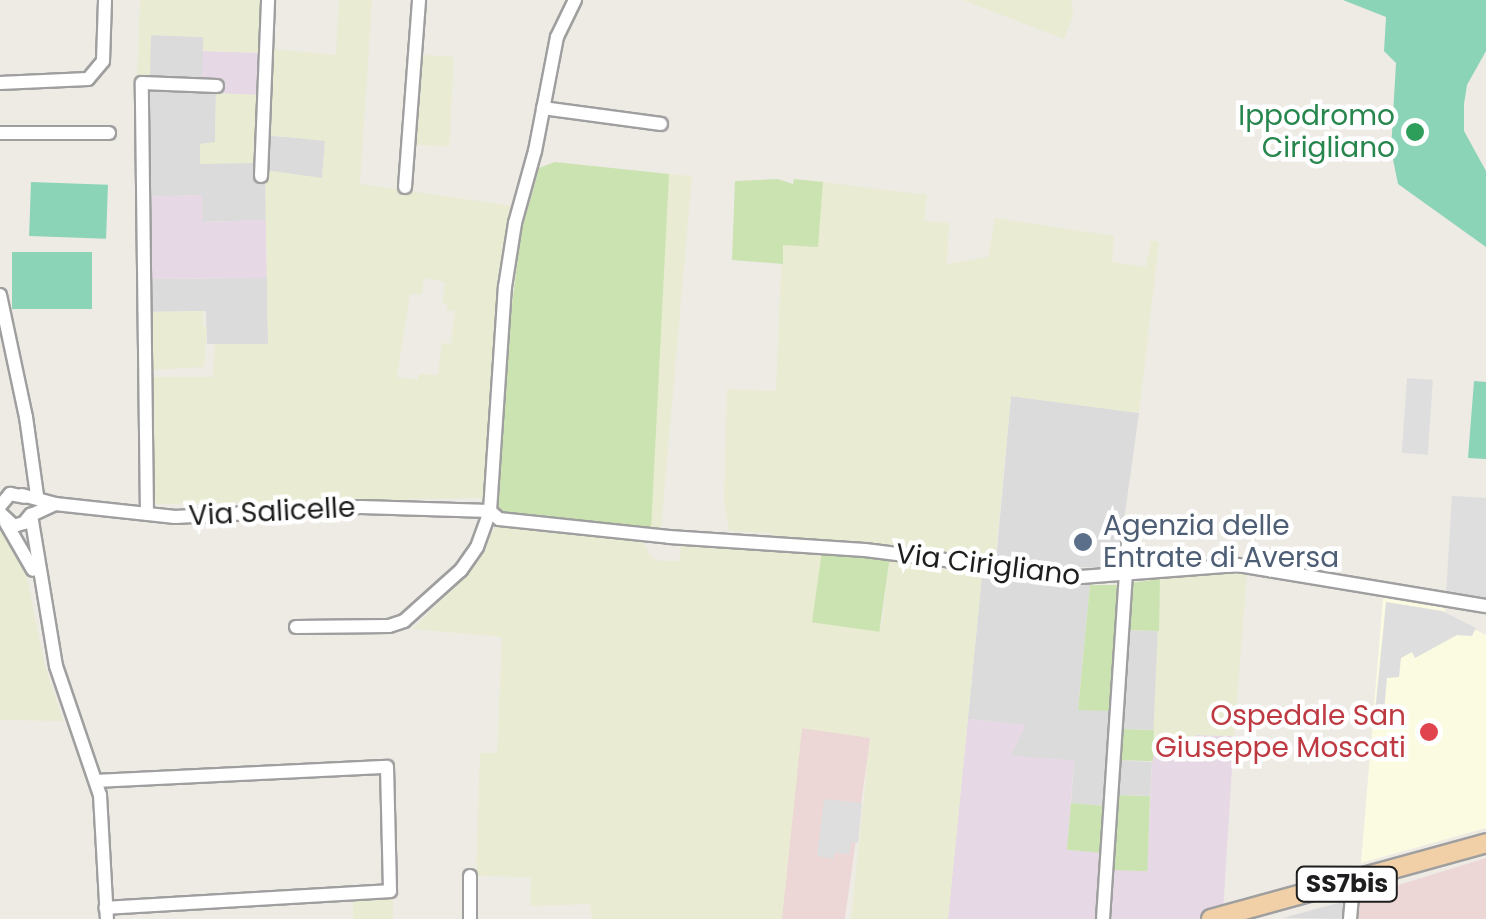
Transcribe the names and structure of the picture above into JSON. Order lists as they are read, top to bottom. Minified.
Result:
{"streets":{"main road":["SS7bis"],"street":["Via Salicelle","Via Cirigliano"]},"crossings":[["Via Salicelle","Via Cirigliano"]],"places":["Ippodromo Cirigliano","Agenzia delle Entrate di Aversa","Ospedale San Giuseppe Moscati"]}
